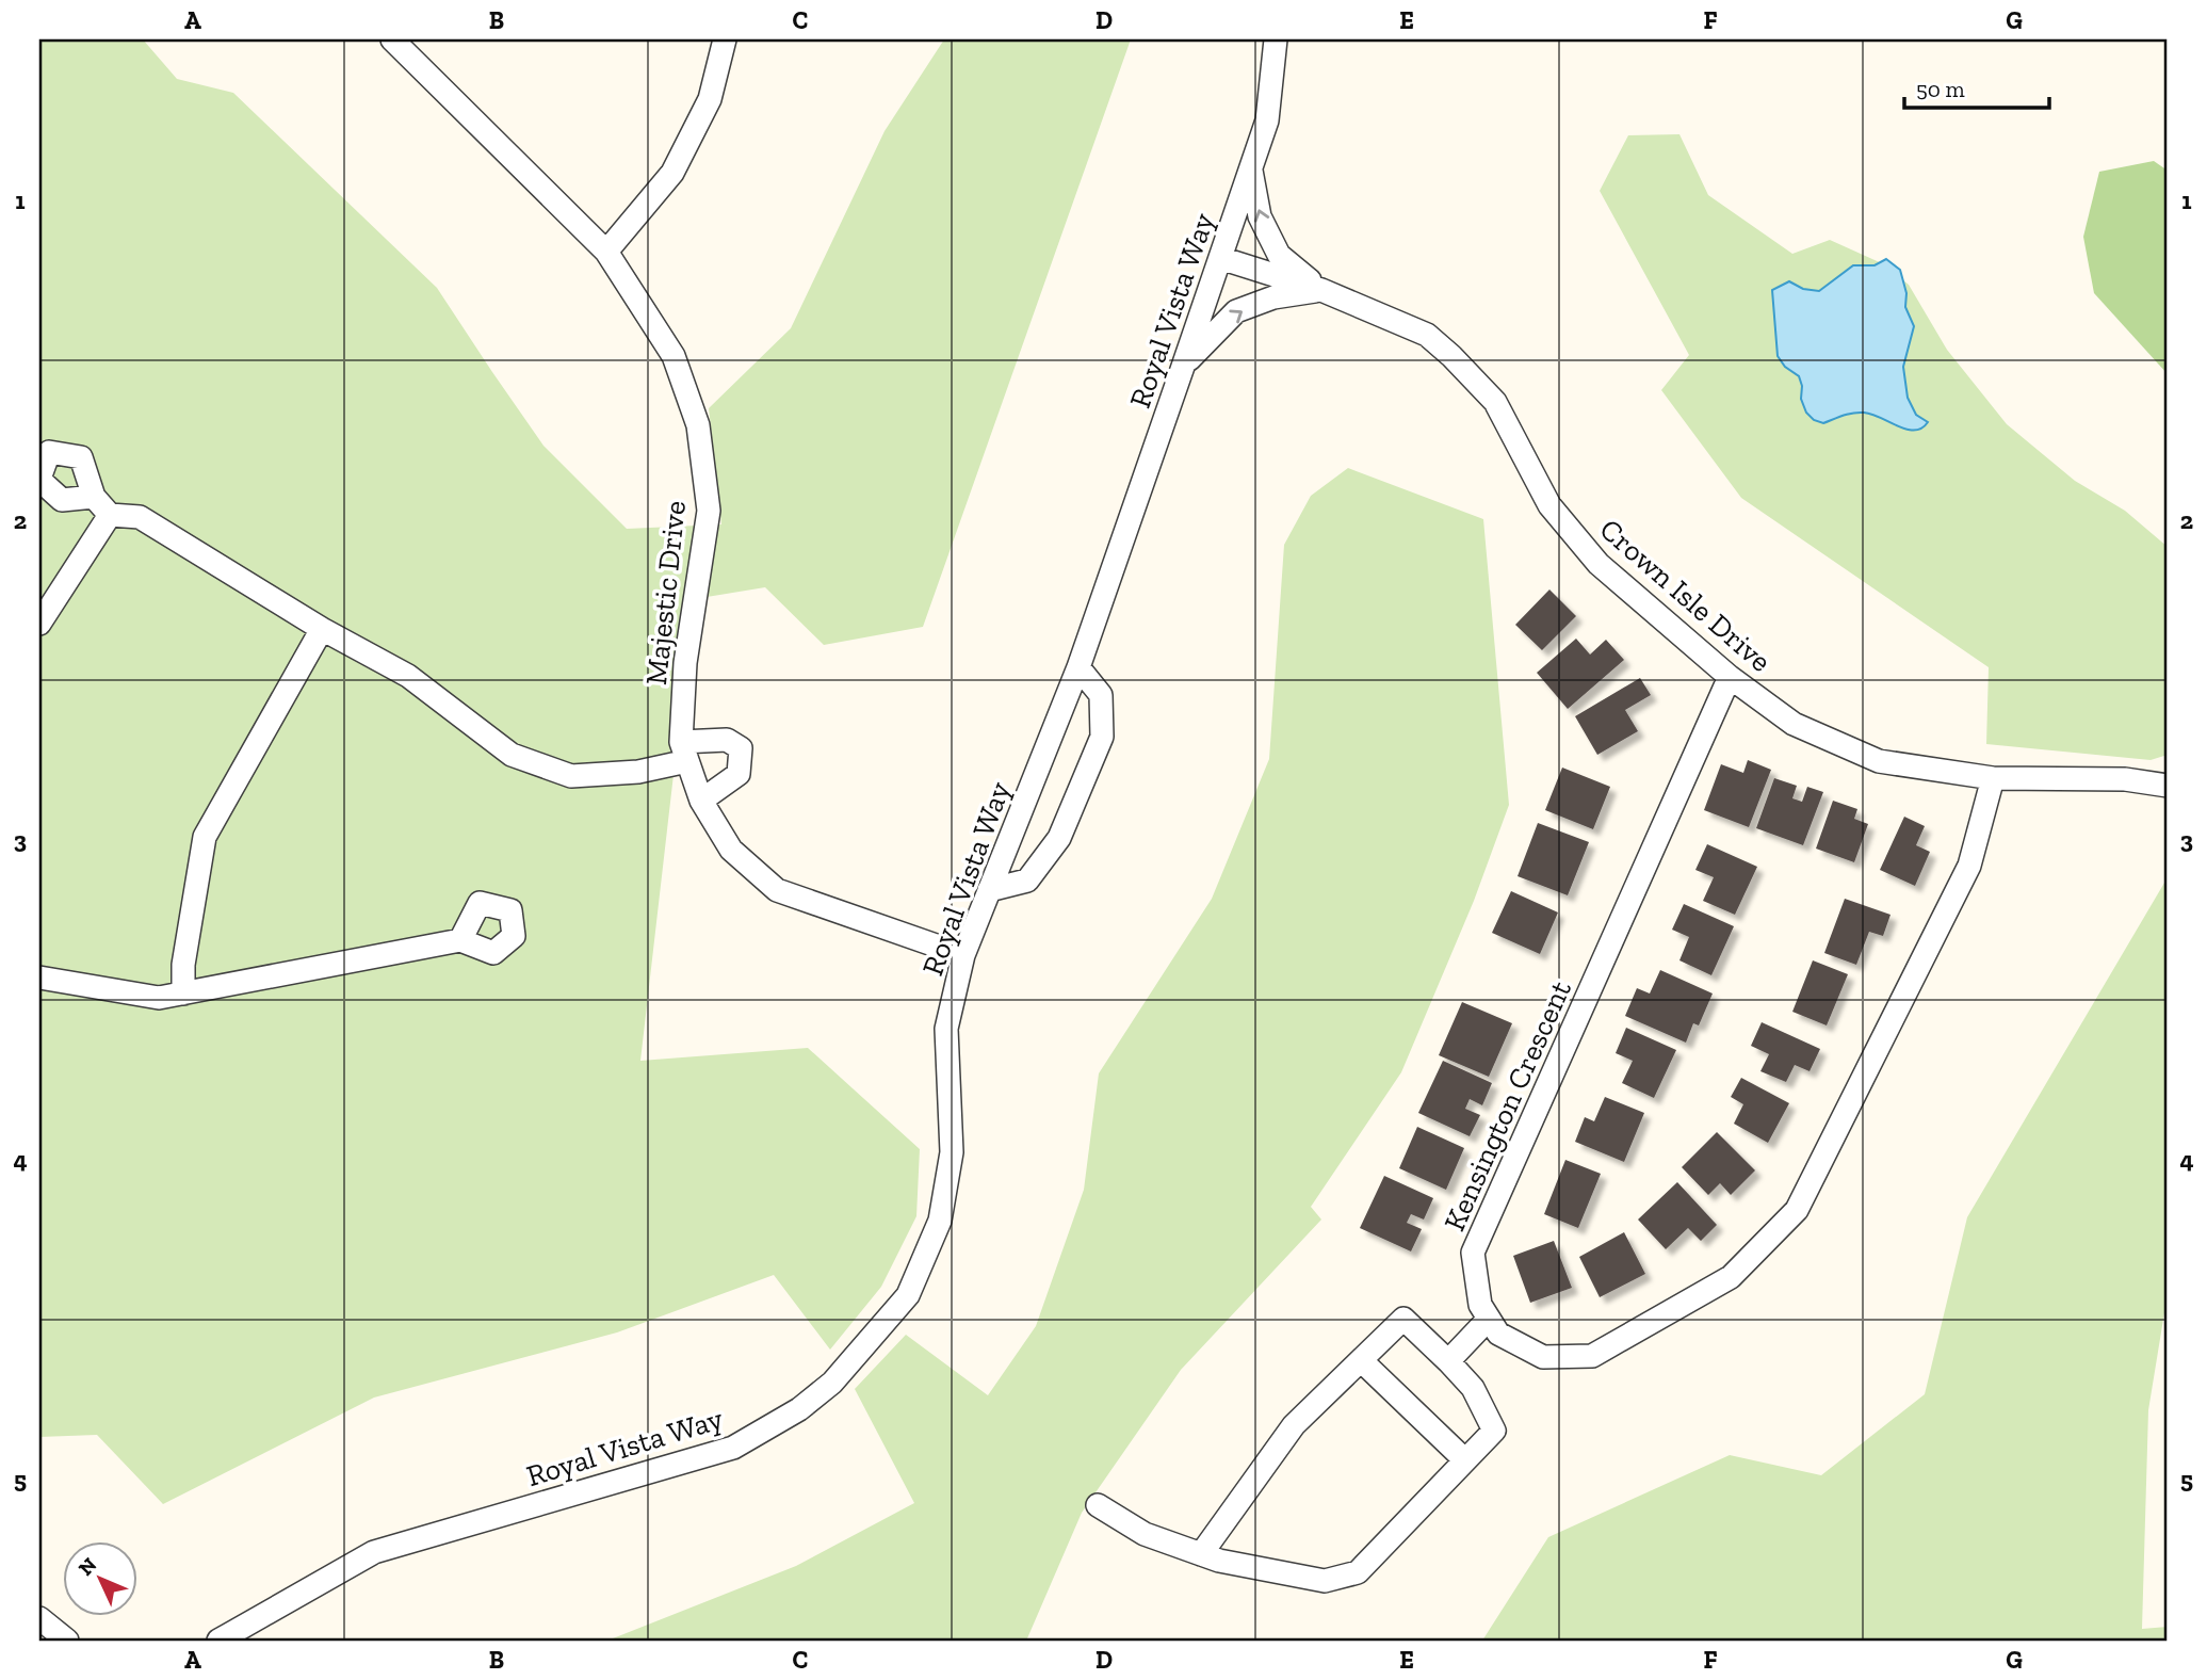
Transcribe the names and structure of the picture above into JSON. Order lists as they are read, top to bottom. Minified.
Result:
{"streets":{"street":["Royal Vista Way","Majestic Drive","Crown Isle Drive","Kensington Crescent"]},"crossings":[["Royal Vista Way","Majestic Drive"],["Royal Vista Way","Crown Isle Drive"],["Crown Isle Drive","Kensington Crescent"]],"scale_bar":"50 m","north":"top left","grid":{"columns":["A","B","C","D","E","F","G"],"rows":["1","2","3","4","5"]}}
